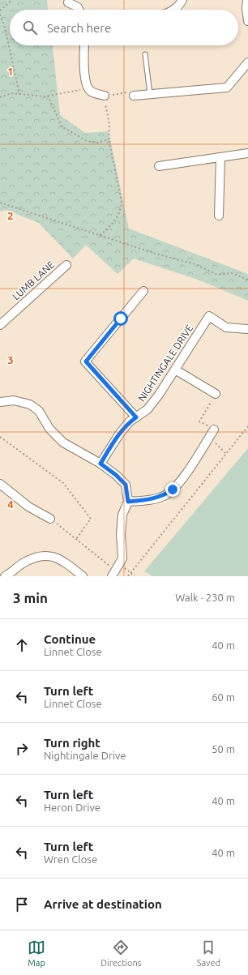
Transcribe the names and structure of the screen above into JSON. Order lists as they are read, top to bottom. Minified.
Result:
{"streets":{"street":["LUMB LANE","NIGHTINGALE DRIVE"]},"page":{"search":"Search here","heading":["3 min","Walk · 230 m"],"list":[["Continue","Linnet Close","40 m"],["Turn left","Linnet Close","60 m"],["Turn right","Nightingale Drive","50 m"],["Turn left","Heron Drive","40 m"],["Turn left","Wren Close","40 m"],"Arrive at destination"],"nav":["Map","Directions","Saved"]},"grid":{"rows":["1","2","3","4"]}}
